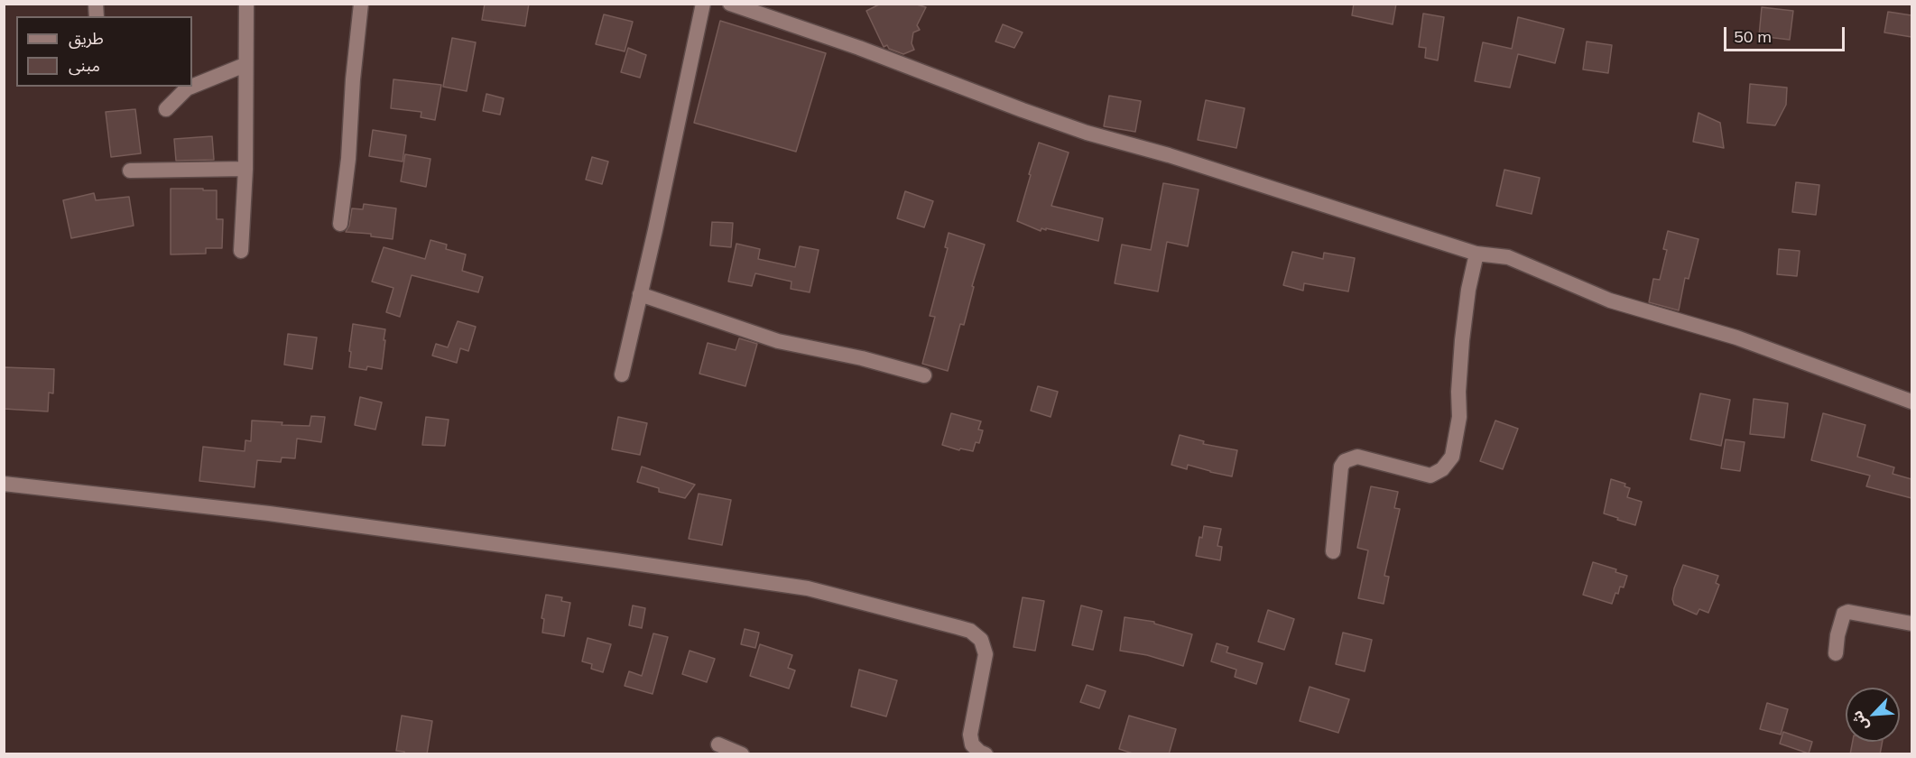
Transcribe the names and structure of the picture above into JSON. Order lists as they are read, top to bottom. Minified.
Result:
{"legend":["طريق","مبنى"],"scale_bar":"50 m","north":"bottom left"}
